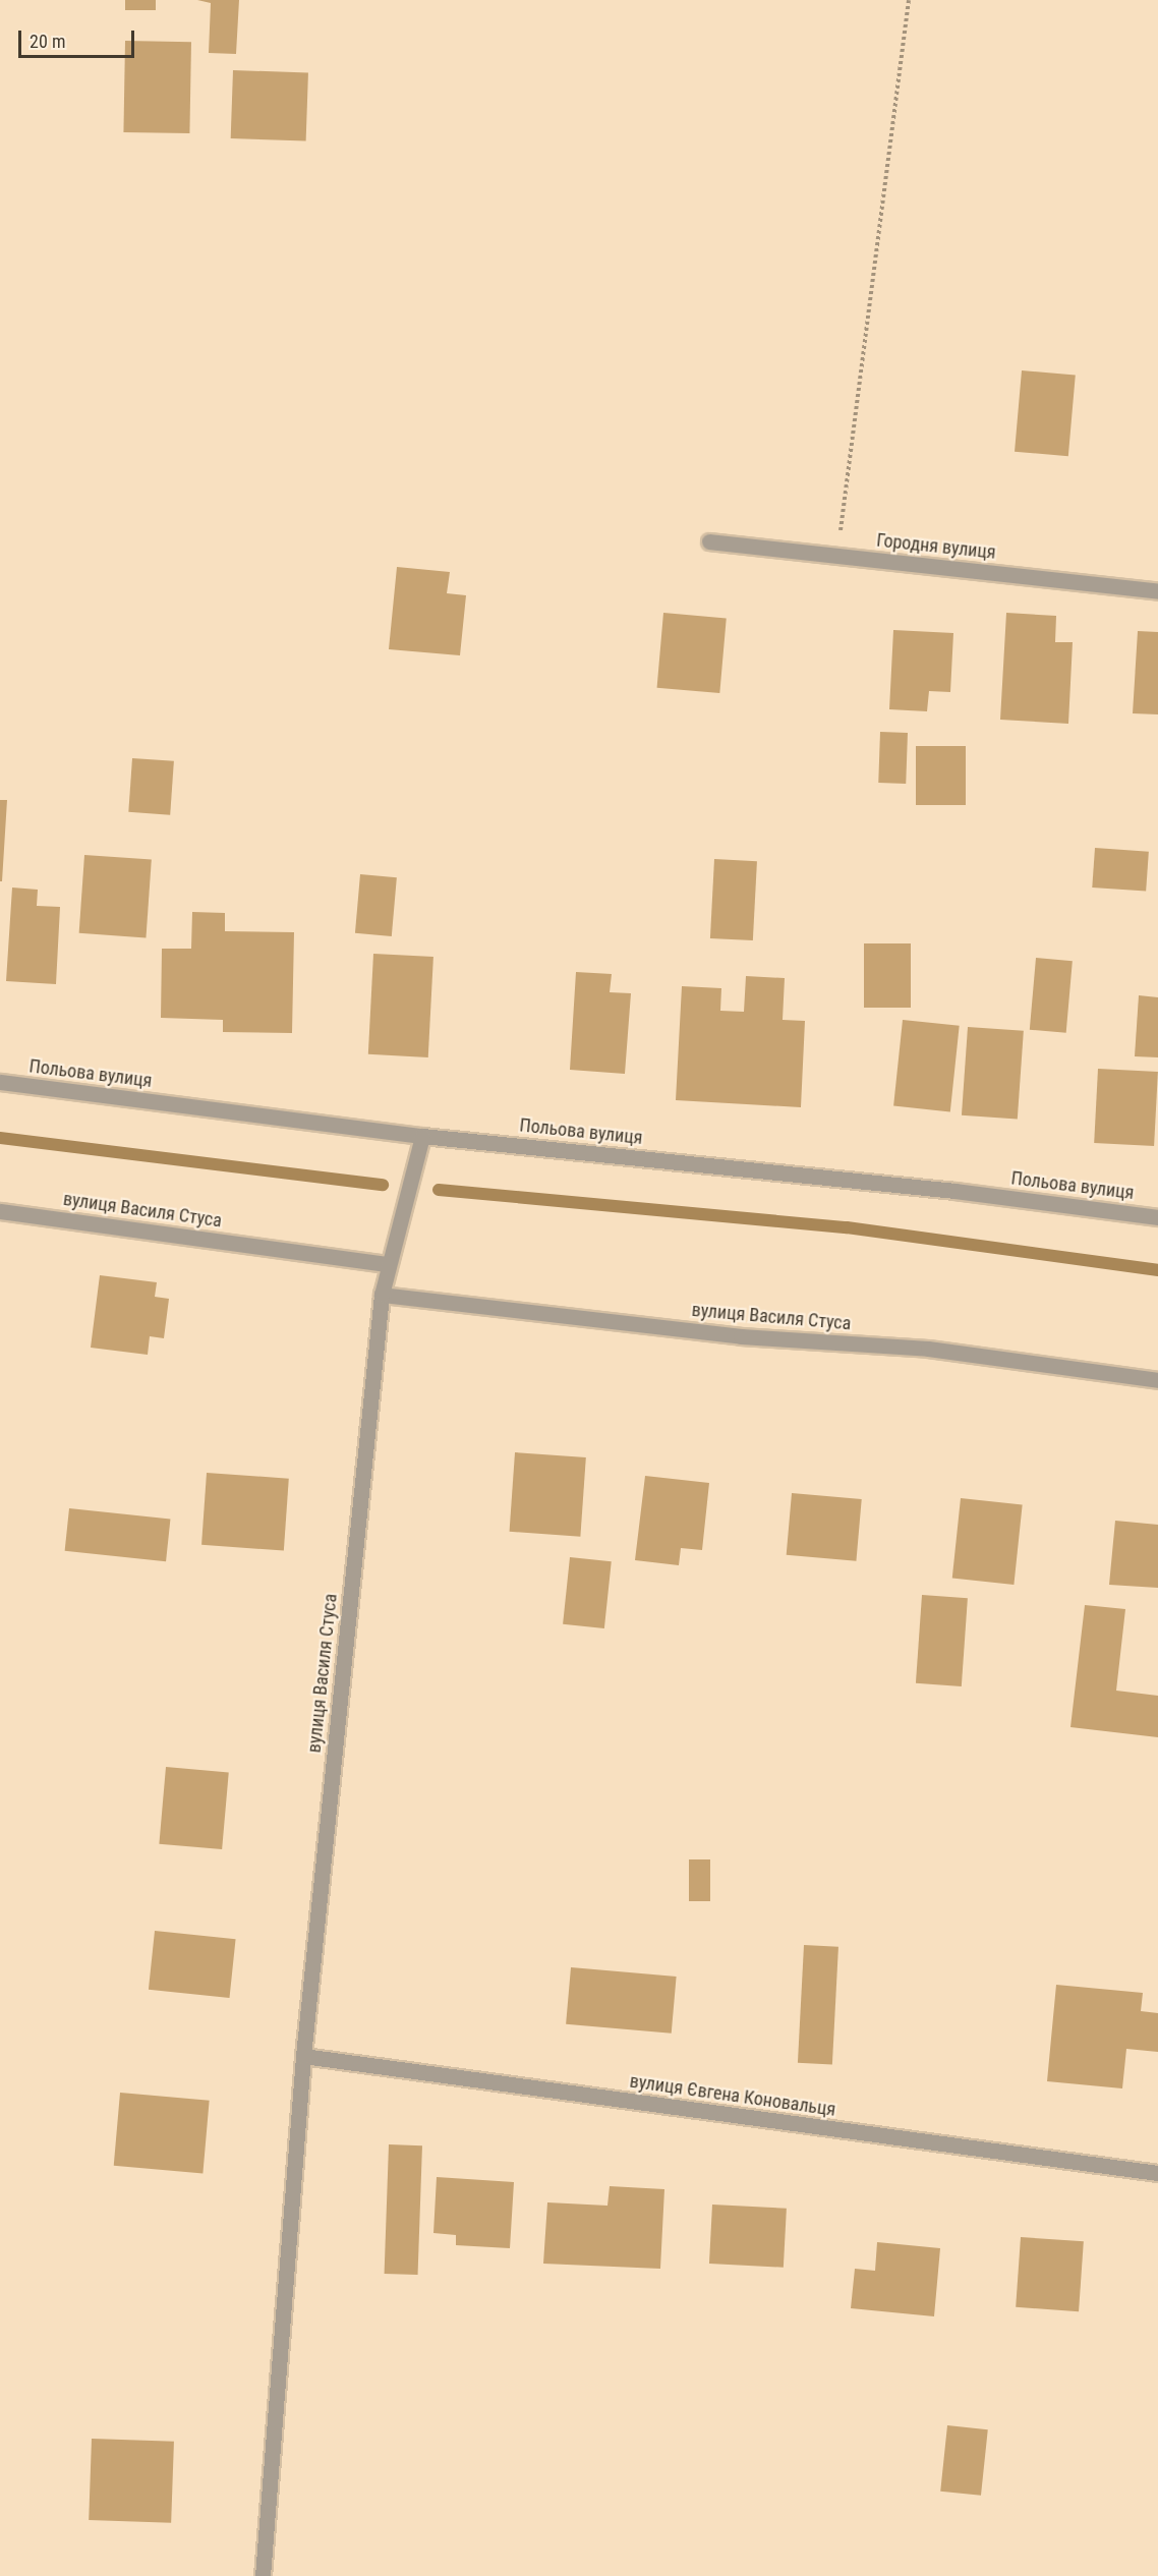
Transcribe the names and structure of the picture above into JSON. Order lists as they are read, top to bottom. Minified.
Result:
{"streets":{"street":["Городня вулиця","Польова вулиця","вулиця Василя Стуса","вулиця Євгена Коновальця"]},"crossings":[["Польова вулиця","вулиця Василя Стуса"],["вулиця Василя Стуса","вулиця Євгена Коновальця"]],"scale_bar":"20 m"}
